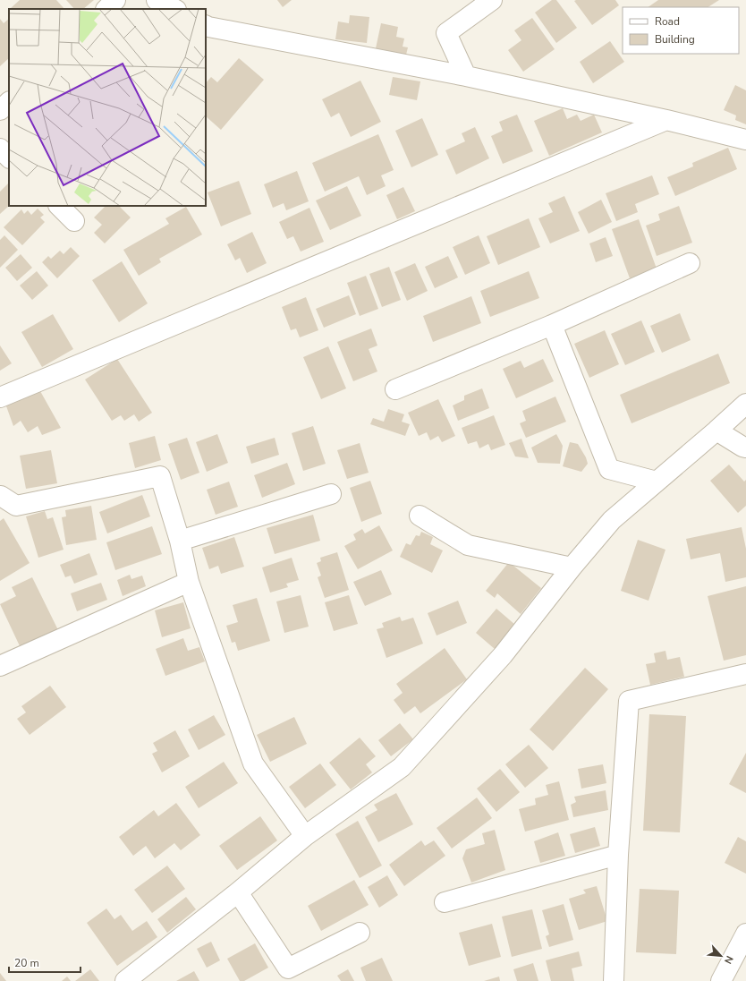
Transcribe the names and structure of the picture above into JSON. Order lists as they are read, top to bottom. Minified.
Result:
{"legend":["Road","Building"],"scale_bar":"20 m","north":"bottom right"}
